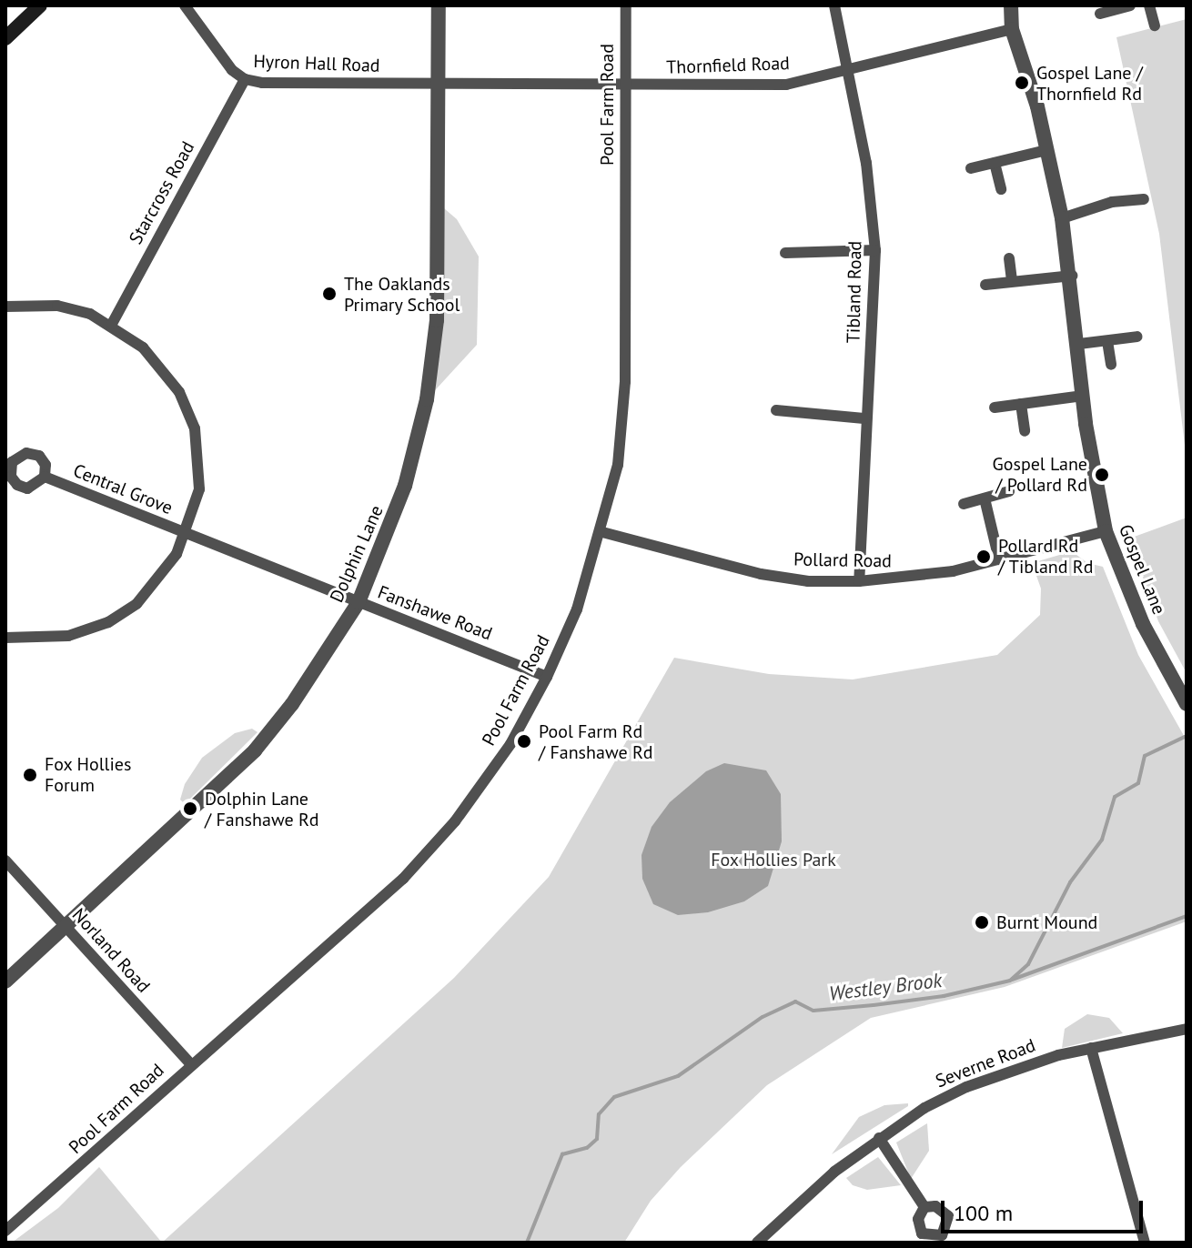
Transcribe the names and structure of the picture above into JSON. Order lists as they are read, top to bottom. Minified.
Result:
{"streets":{"street":["Hyron Hall Road","Thornfield Road","Pool Farm Road","Starcross Road","Tibland Road","Central Grove","Dolphin Lane","Pollard Road","Gospel Lane","Fanshawe Road","Norland Road","Severne Road"]},"crossings":[["Hyron Hall Road","Thornfield Road"],["Hyron Hall Road","Starcross Road"],["Hyron Hall Road","Dolphin Lane"],["Thornfield Road","Pool Farm Road"],["Thornfield Road","Tibland Road"],["Thornfield Road","Dolphin Lane"],["Thornfield Road","Gospel Lane"],["Pool Farm Road","Pollard Road"],["Pool Farm Road","Fanshawe Road"],["Pool Farm Road","Norland Road"],["Tibland Road","Pollard Road"],["Central Grove","Fanshawe Road"],["Dolphin Lane","Fanshawe Road"],["Dolphin Lane","Norland Road"],["Pollard Road","Gospel Lane"]],"water":["Westley Brook"],"parks":["Fox Hollies Park"],"places":["Gospel Lane / Thornfield Rd","The Oaklands Primary School","Gospel Lane / Pollard Rd","Pollard Rd / Tibland Rd","Pool Farm Rd / Fanshawe Rd","Fox Hollies Forum","Dolphin Lane / Fanshawe Rd","Burnt Mound"],"scale_bar":"100 m"}
